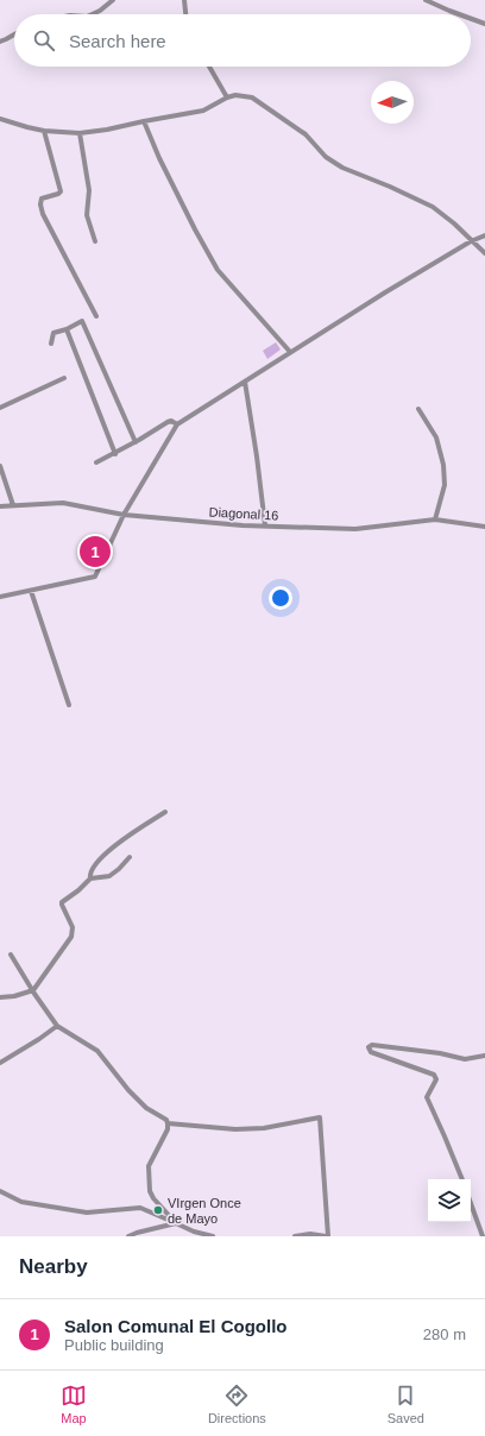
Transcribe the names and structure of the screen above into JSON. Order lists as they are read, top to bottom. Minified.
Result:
{"streets":{"street":["Diagonal 16"]},"places":["VIrgen Once de Mayo"],"north":"left","page":{"search":"Search here","pins":"1","heading":"Nearby","list":[{"mark":"1","name":"Salon Comunal El Cogollo","note":"Public building","value":"280 m"}],"nav":["Map","Directions","Saved"]}}
